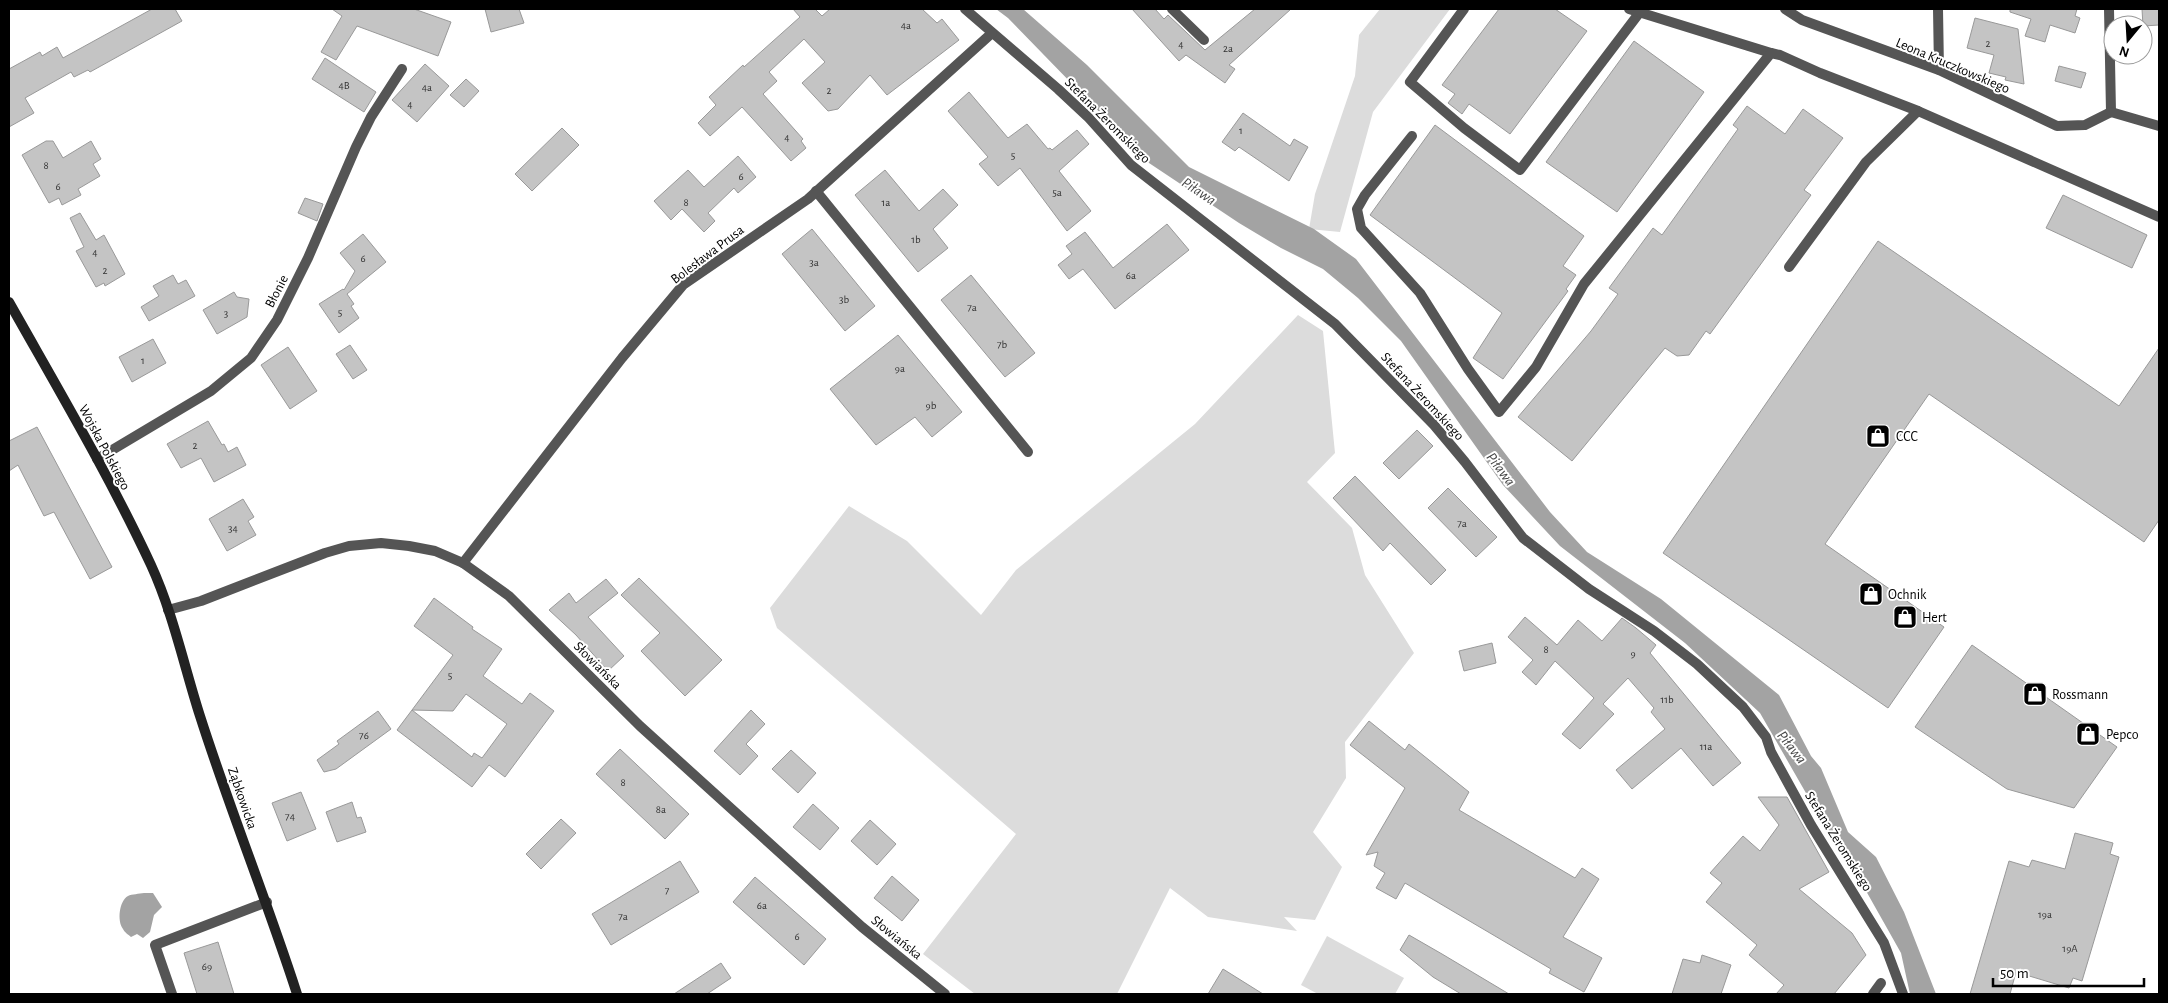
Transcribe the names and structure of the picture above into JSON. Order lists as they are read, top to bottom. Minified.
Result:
{"streets":{"street":["Leona Kruczkowskiego","Stefana Żeromskiego","Bolesława Prusa","Błonie","Wojska Polskiego","Słowiańska","Ząbkowicka"]},"crossings":[["Stefana Żeromskiego","Bolesława Prusa"],["Bolesława Prusa","Słowiańska"],["Błonie","Wojska Polskiego"],["Wojska Polskiego","Słowiańska"],["Wojska Polskiego","Ząbkowicka"],["Słowiańska","Ząbkowicka"]],"water":["Piława"],"places":{"shop":["CCC","Ochnik","Hert","Rossmann","Pepco"]},"house_numbers":["4a","2","4","2a","4B","4a","2","4","1","4","5","8","6","6","5a","8","1a","1b","4","6","3a","2","6a","3b","7a","5","3","7b","1","9a","9b","2","7a","34","8","9","5","11b","76","11a","8","8a","74","7","6a","19a","7a","6","19A","69"],"scale_bar":"50 m","north":"bottom"}
